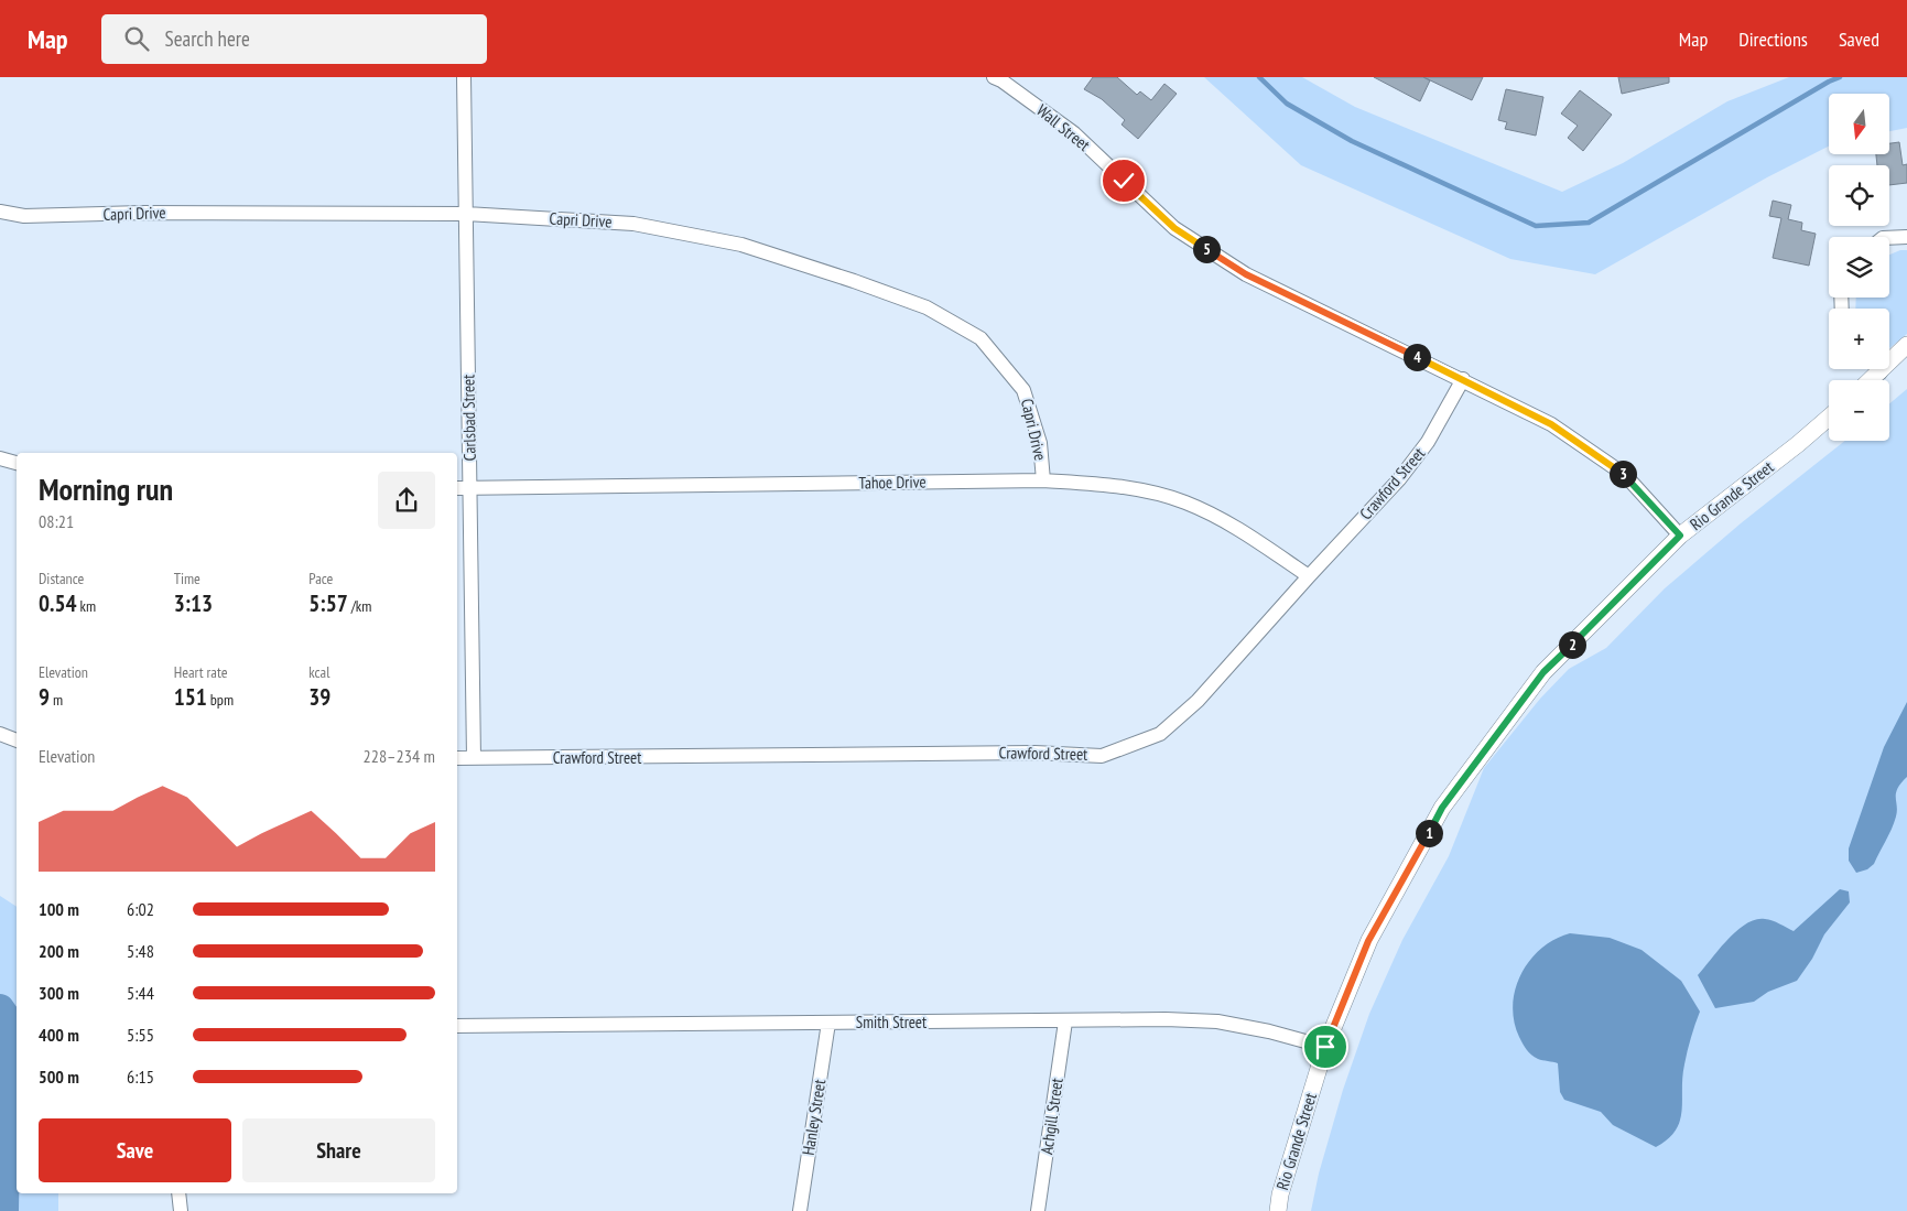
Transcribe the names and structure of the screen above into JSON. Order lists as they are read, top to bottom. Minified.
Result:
{"streets":{"street":["Wall Street","Capri Drive","Carlsbad Street","Tahoe Drive","Crawford Street","Rio Grande Street","Smith Street","Achgill Street","Hanley Street"]},"crossings":[["Wall Street","Crawford Street"],["Wall Street","Rio Grande Street"],["Capri Drive","Carlsbad Street"],["Capri Drive","Tahoe Drive"],["Carlsbad Street","Tahoe Drive"],["Carlsbad Street","Crawford Street"],["Tahoe Drive","Crawford Street"],["Rio Grande Street","Smith Street"],["Smith Street","Achgill Street"],["Smith Street","Hanley Street"]],"north":"bottom","page":{"header":"Map","search":"Search here","nav":["Map","Directions","Saved"],"map_buttons":["+","−"],"pins":["5","4","3","2","1"],"heading":["Morning run","08:21"],"stats":[["Distance","0.54 km"],["Time","3:13"],["Pace","5:57 /km"],["Elevation","9 m"],["Heart rate","151 bpm"],["kcal","39"]],"chart":["Elevation","228–234 m"],"list":[{"name":"100 m","note":"6:02"},{"name":"200 m","note":"5:48"},{"name":"300 m","note":"5:44"},{"name":"400 m","note":"5:55"},{"name":"500 m","note":"6:15"}],"buttons":["Save","Share"]}}
